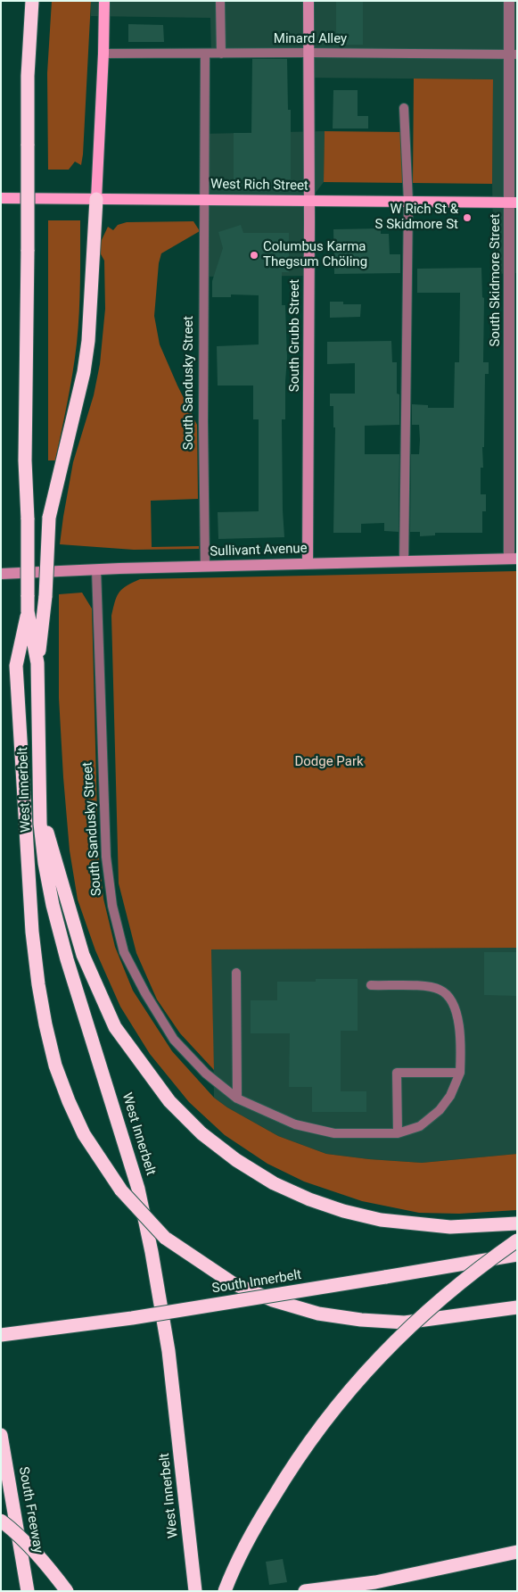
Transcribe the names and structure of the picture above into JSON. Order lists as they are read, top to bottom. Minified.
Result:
{"streets":{"highway":["West Innerbelt","South Innerbelt","South Freeway"],"main road":["West Rich Street"],"street":["South Skidmore Street","South Grubb Street","Sullivant Avenue"],"lane":["Minard Alley","South Sandusky Street"]},"crossings":[["Minard Alley","South Skidmore Street"],["Minard Alley","South Grubb Street"],["Minard Alley","South Sandusky Street"],["West Rich Street","South Skidmore Street"],["West Rich Street","South Grubb Street"],["West Rich Street","South Sandusky Street"],["South Skidmore Street","Sullivant Avenue"],["South Grubb Street","Sullivant Avenue"],["South Sandusky Street","Sullivant Avenue"]],"parks":["Dodge Park"],"places":["W Rich St & S Skidmore St","Columbus Karma Thegsum Chöling"]}
